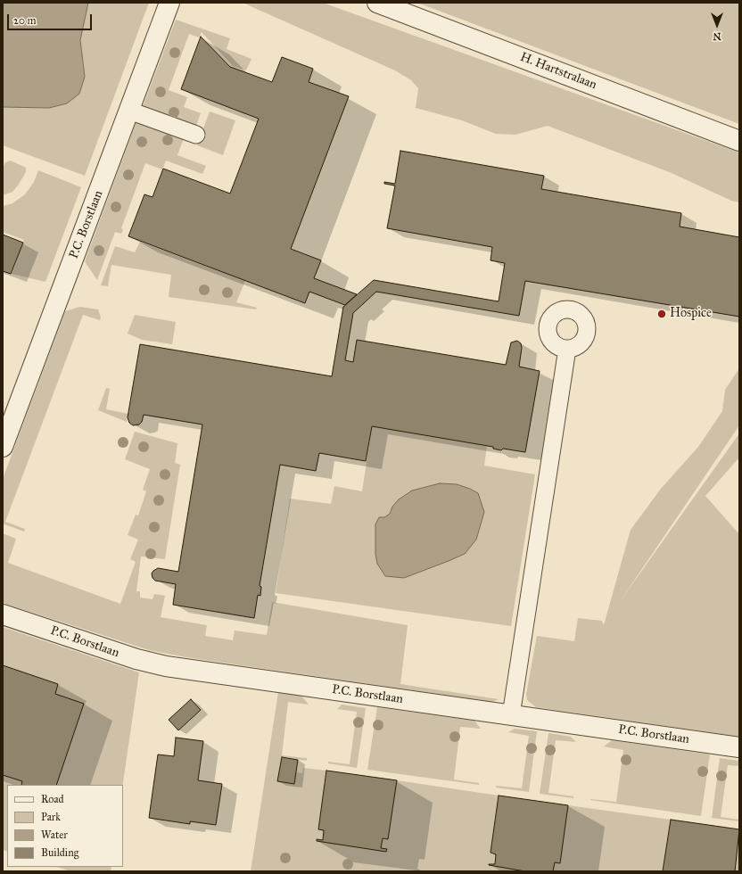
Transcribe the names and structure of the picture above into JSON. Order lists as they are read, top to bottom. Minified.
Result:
{"streets":{"street":["H. Hartstralaan","P.C. Borstlaan"]},"places":["Hospice"],"legend":["Road","Park","Water","Building"],"scale_bar":"20 m","north":"bottom"}
